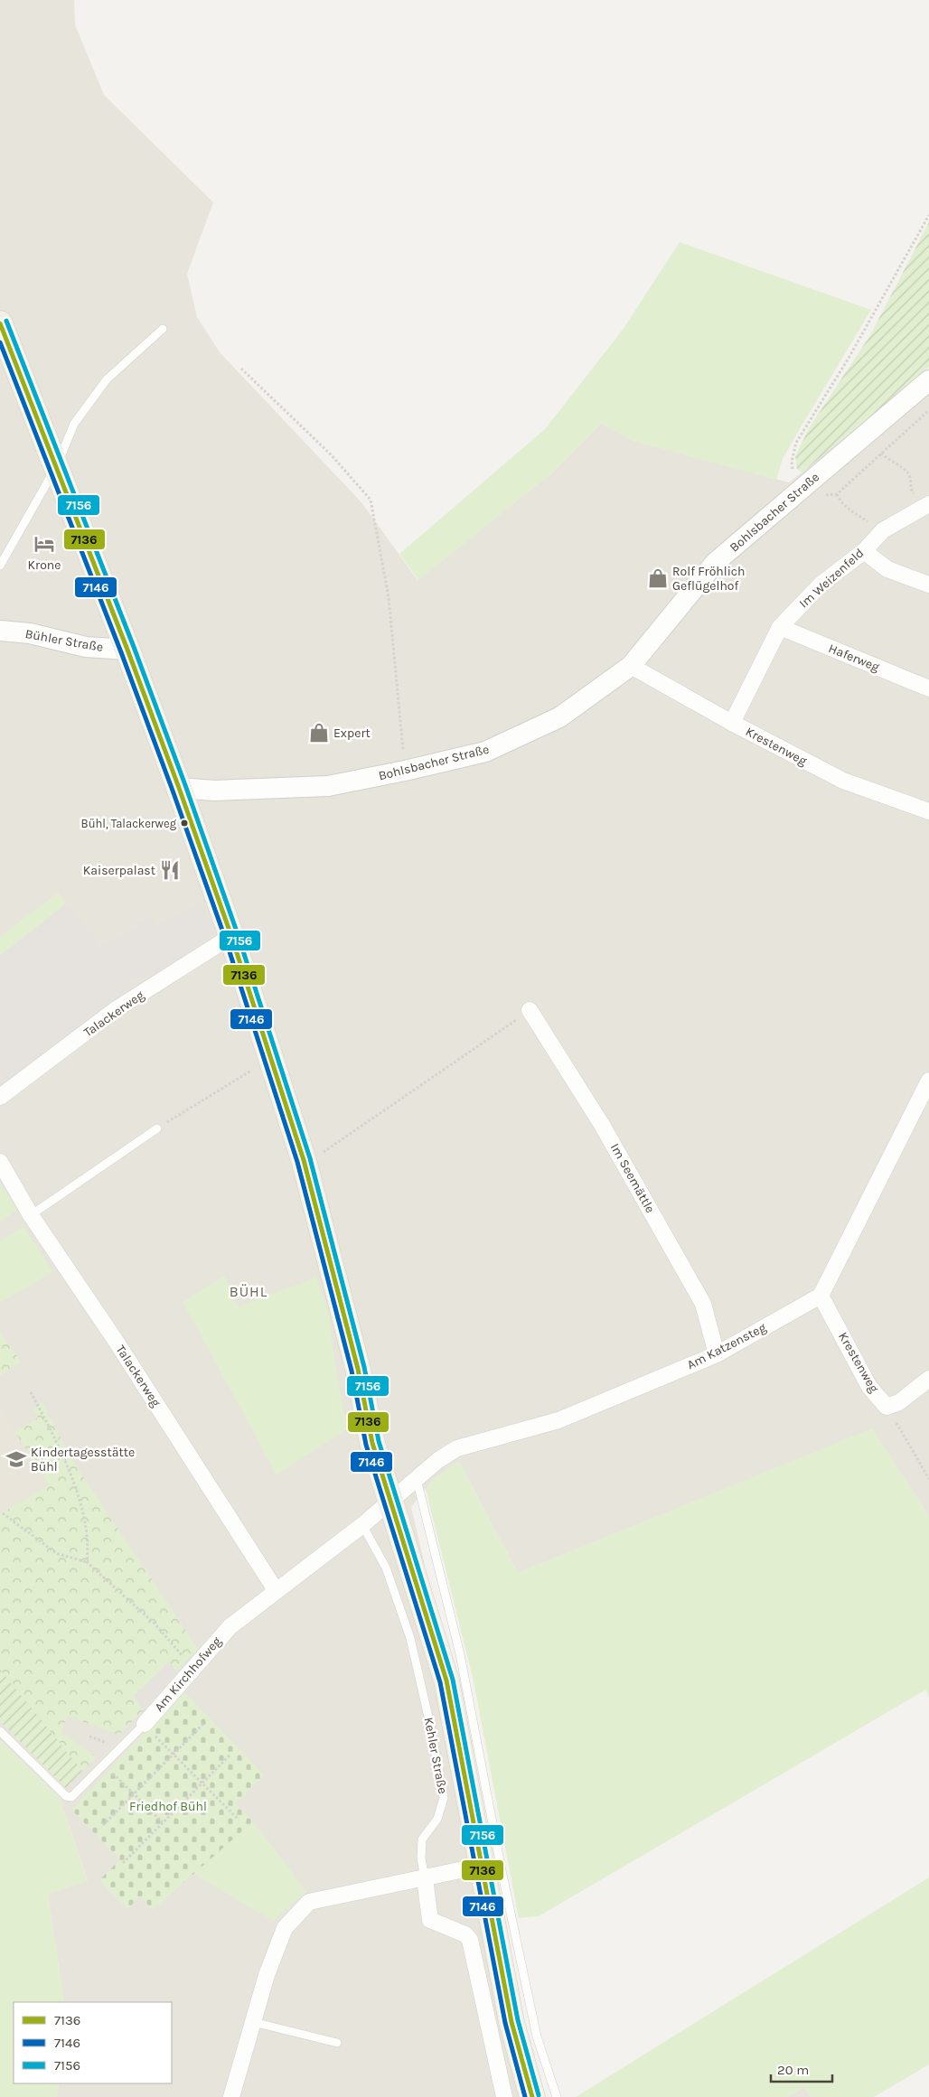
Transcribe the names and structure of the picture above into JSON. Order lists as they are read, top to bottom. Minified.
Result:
{"streets":{"main road":["Kehler Straße"],"street":["Bohlsbacher Straße","Im Weizenfeld","Bühler Straße","Haferweg","Krestenweg","Talackerweg","Im Seemättle","Am Katzensteg","Am Kirchhofweg"]},"crossings":[["Bohlsbacher Straße","Krestenweg"],["Bohlsbacher Straße","Kehler Straße"],["Im Weizenfeld","Haferweg"],["Im Weizenfeld","Krestenweg"],["Bühler Straße","Kehler Straße"],["Krestenweg","Am Katzensteg"],["Talackerweg","Am Kirchhofweg"],["Talackerweg","Kehler Straße"],["Im Seemättle","Am Katzensteg"],["Am Katzensteg","Am Kirchhofweg"],["Am Katzensteg","Kehler Straße"],["Am Kirchhofweg","Kehler Straße"]],"districts":["BÜHL"],"parks":["Friedhof Bühl"],"places":{"hotel":["Krone"],"shop":["Rolf Fröhlich Geflügelhof","Expert"],"other":["Bühl, Talackerweg"],"restaurant":["Kaiserpalast"],"school or university":["Kindertagesstätte Bühl"]},"lines":["transit line 7156","transit line 7136","transit line 7146"],"legend":["7136","7146","7156"],"scale_bar":"20 m"}
